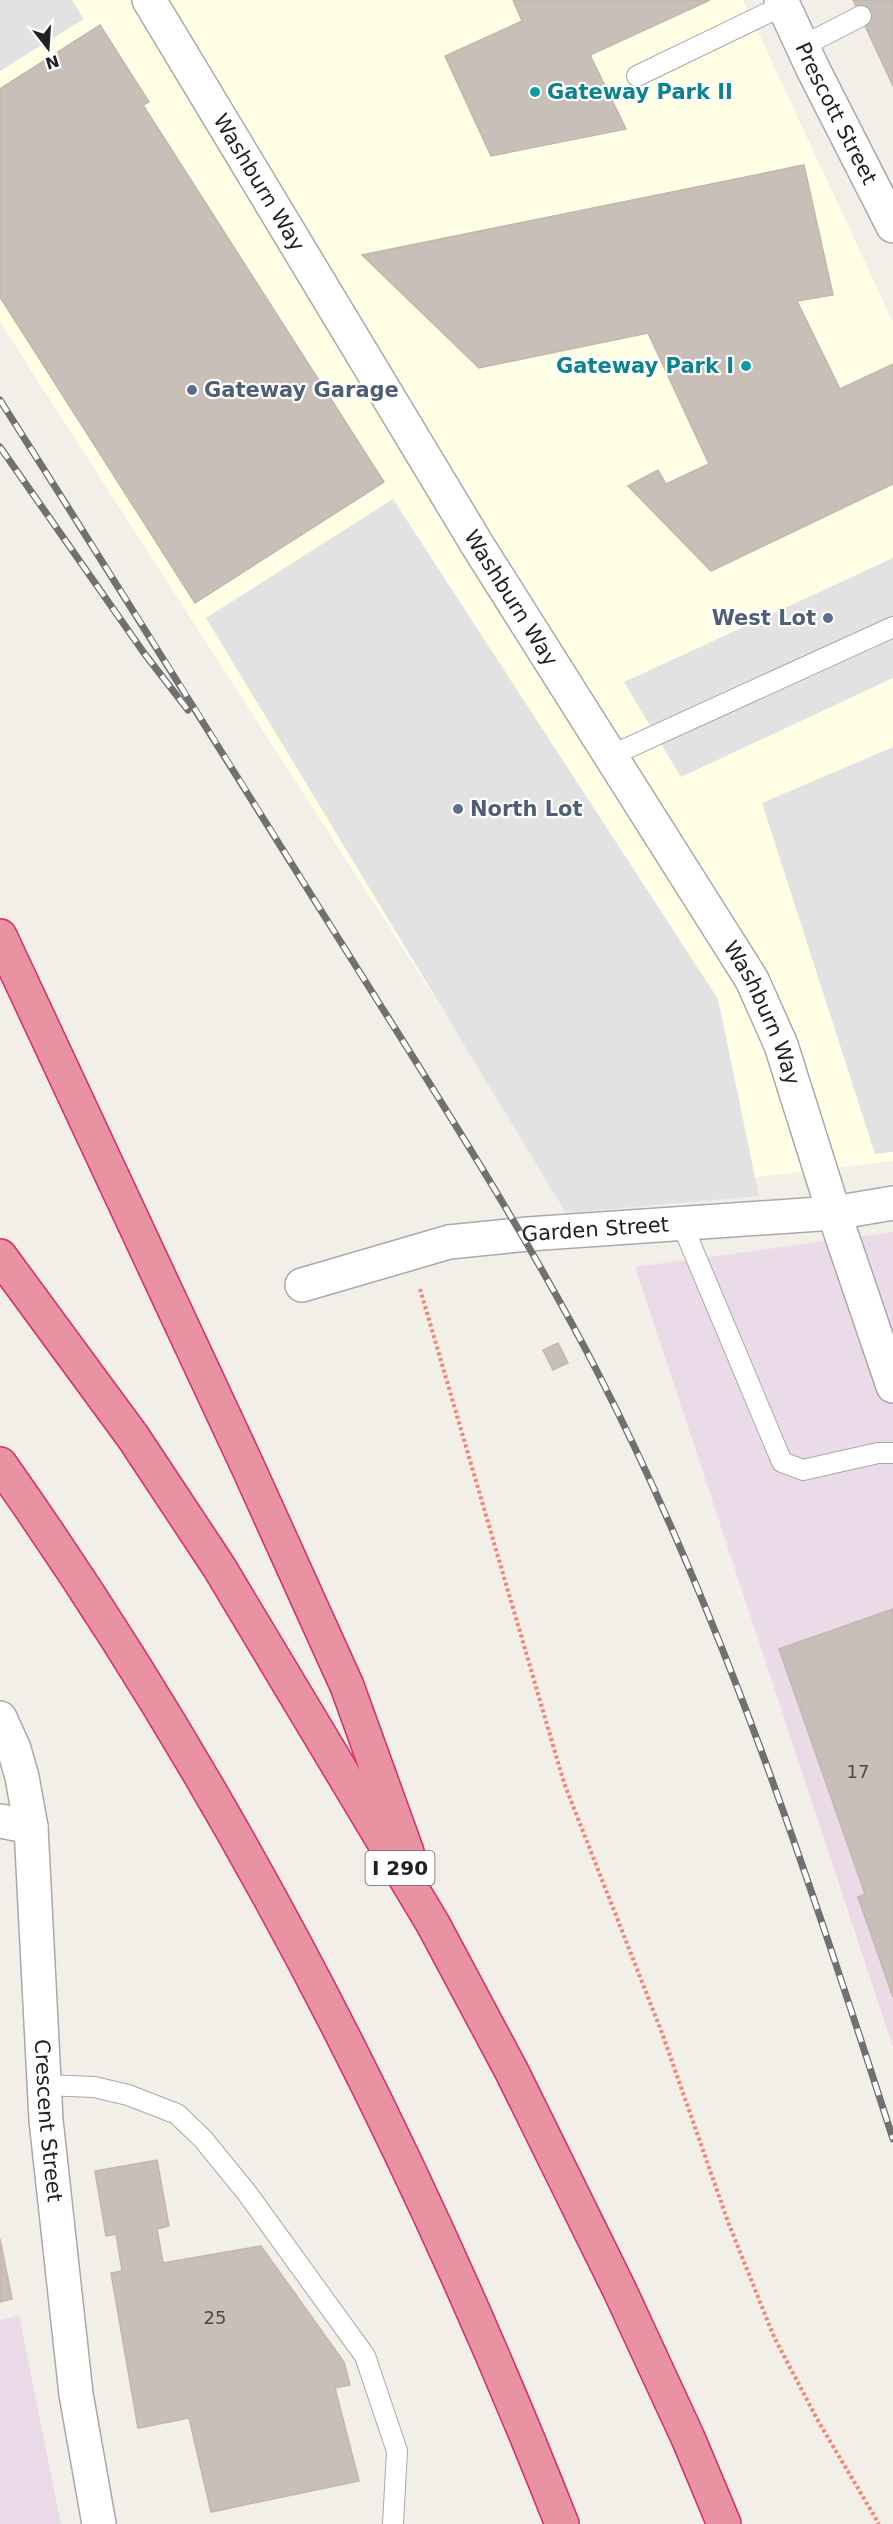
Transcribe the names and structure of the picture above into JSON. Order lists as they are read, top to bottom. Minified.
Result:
{"streets":{"highway":["I 290"],"street":["Prescott Street","Washburn Way","Garden Street","Crescent Street"]},"crossings":[["Washburn Way","Garden Street"]],"places":["Gateway Park II","Gateway Park I","Gateway Garage","West Lot","North Lot"],"house_numbers":["17","25"],"north":"bottom"}
